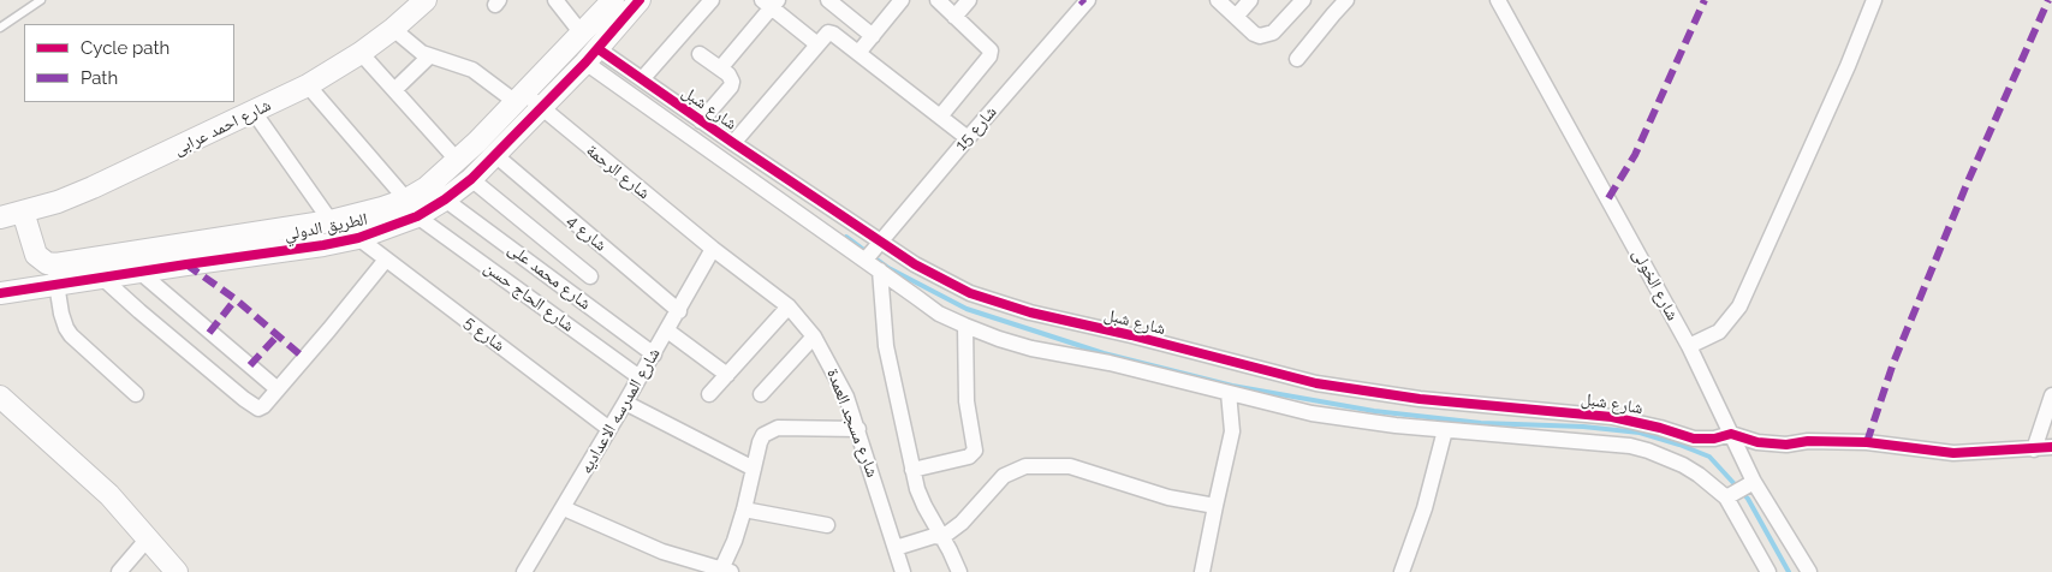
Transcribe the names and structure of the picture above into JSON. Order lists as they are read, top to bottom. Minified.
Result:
{"streets":{"street":["شارع شبل","شارع احمد عرابى","شارع 15","شارع الرحمة","الطريق الدولي","شارع 4","شارع محمد على","شارع الخولى","شارع الحاج حسن","شارع 5","شارع المدرسه الاعداديه","شارع مسجد العمدة"]},"crossings":[["شارع شبل","شارع 15"],["شارع شبل","الطريق الدولي"],["شارع شبل","شارع الخولى"],["شارع احمد عرابى","شارع الرحمة"],["شارع احمد عرابى","شارع الحاج حسن"],["شارع الرحمة","الطريق الدولي"],["شارع الرحمة","شارع المدرسه الاعداديه"],["شارع الرحمة","شارع مسجد العمدة"],["الطريق الدولي","شارع 4"],["الطريق الدولي","شارع محمد على"],["الطريق الدولي","شارع الحاج حسن"],["الطريق الدولي","شارع 5"],["شارع 4","شارع المدرسه الاعداديه"],["شارع محمد على","شارع المدرسه الاعداديه"],["شارع الحاج حسن","شارع المدرسه الاعداديه"],["شارع 5","شارع المدرسه الاعداديه"],["شارع المدرسه الاعداديه","شارع مسجد العمدة"]],"legend":["Cycle path","Path"]}
